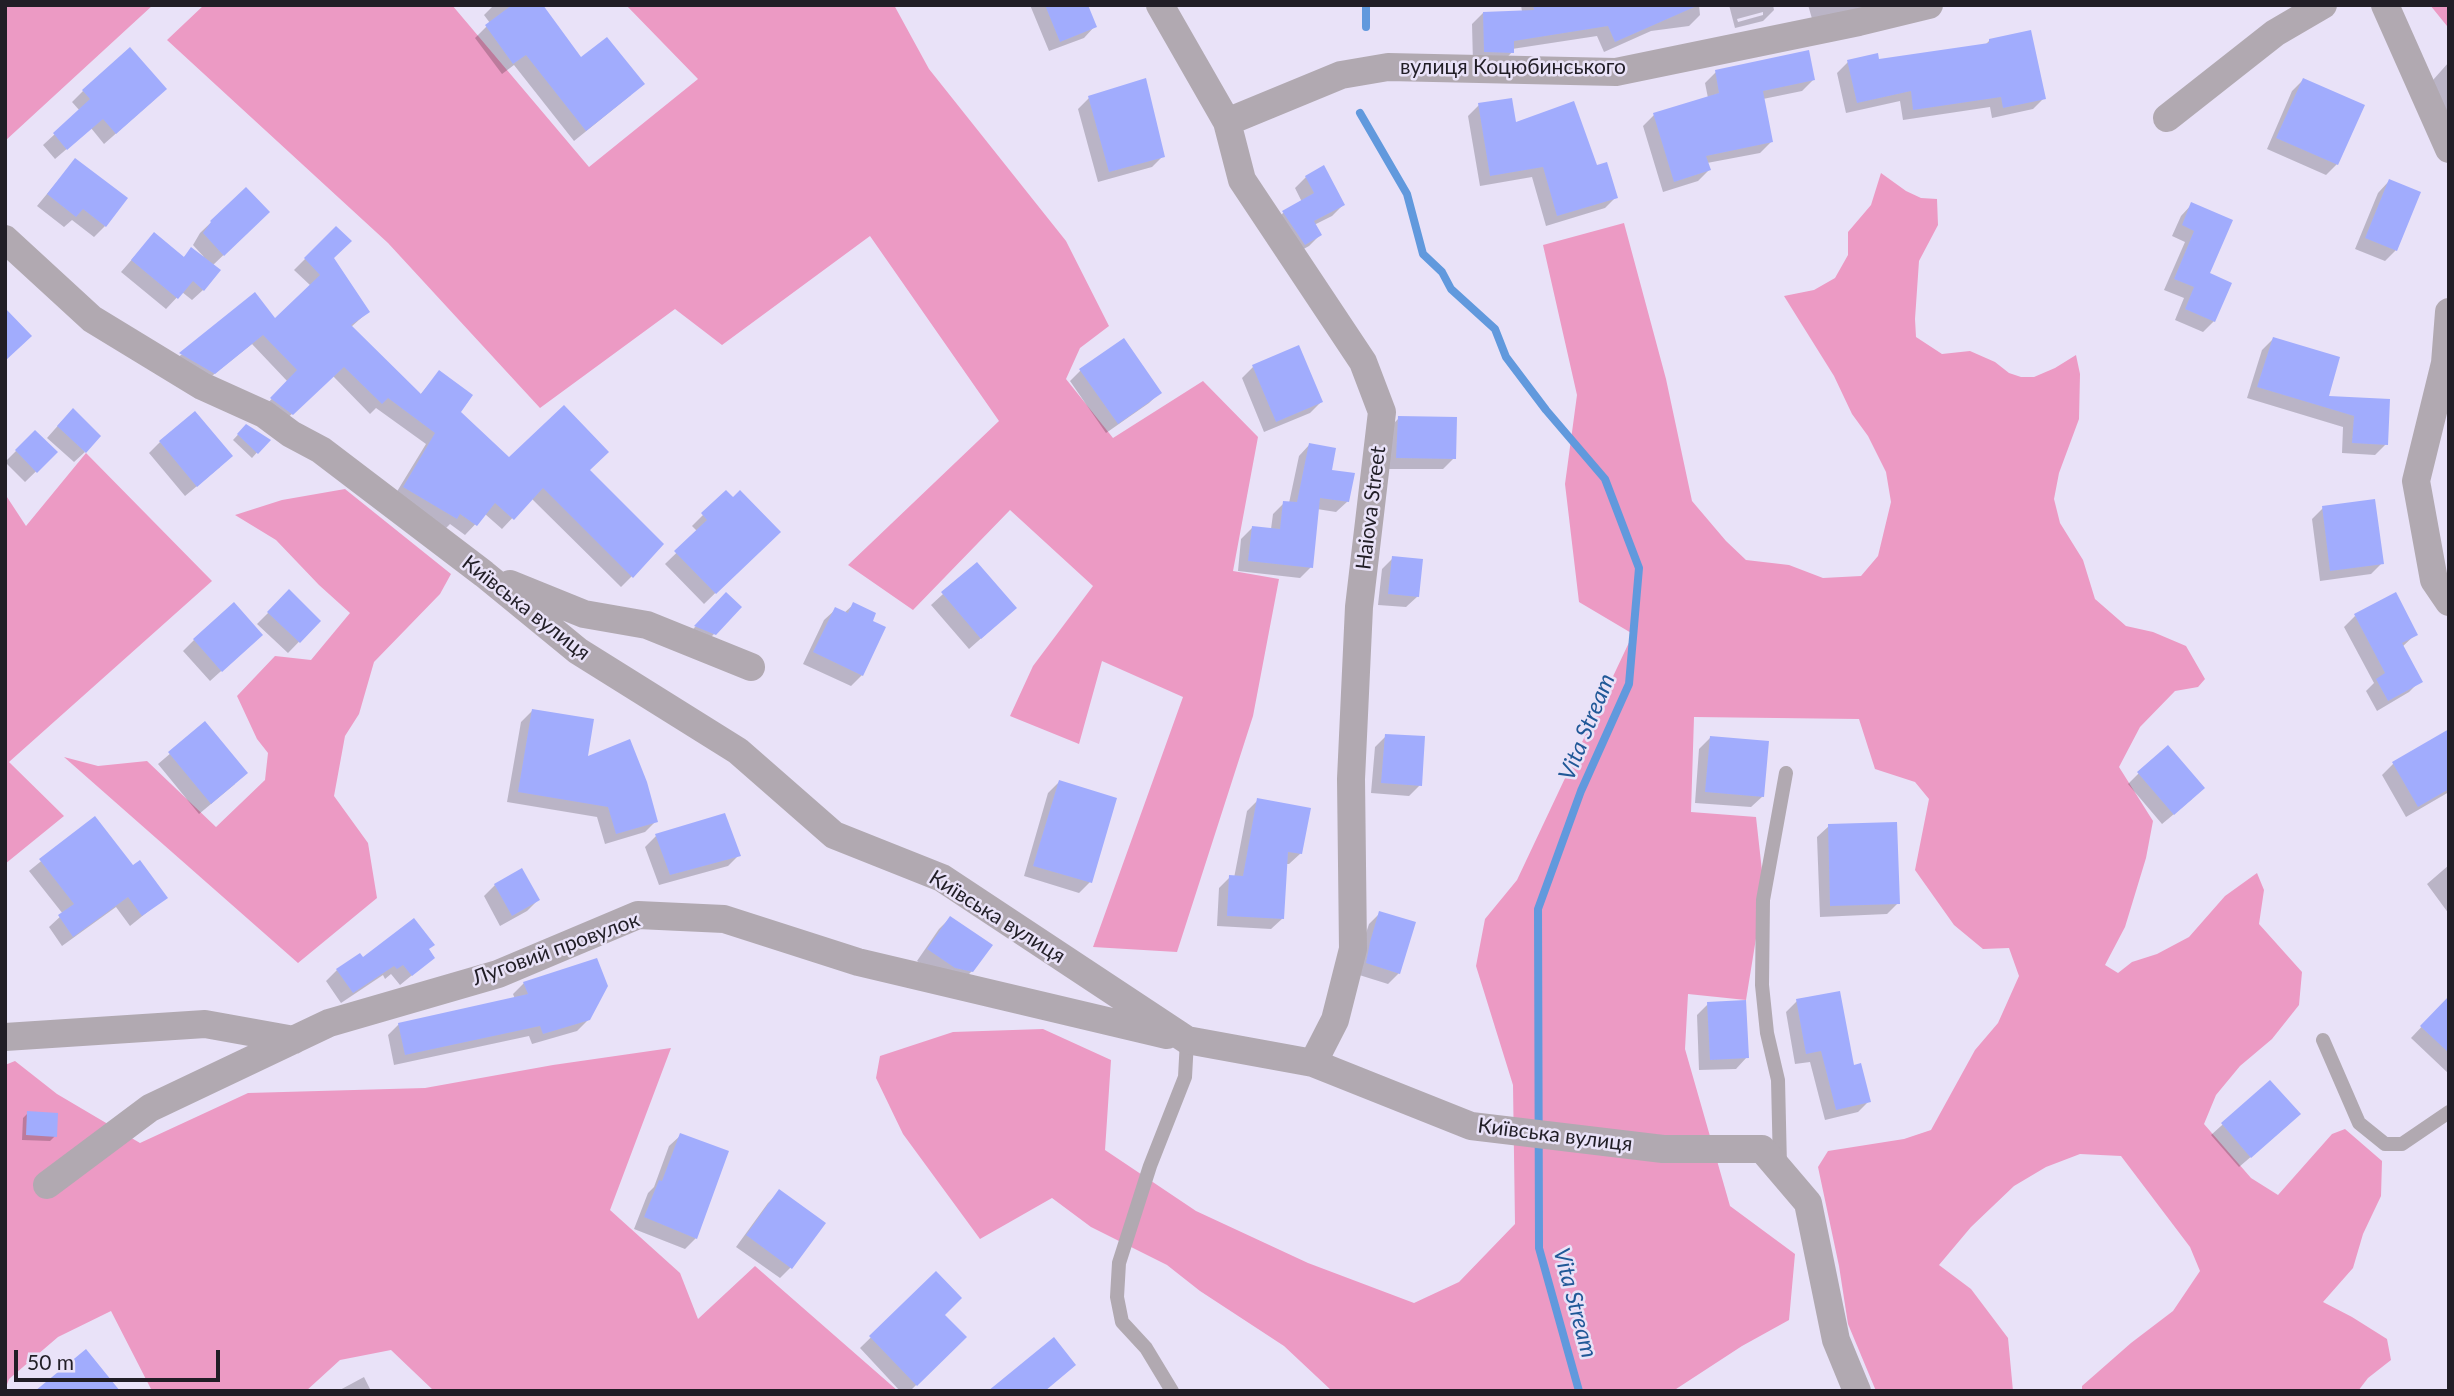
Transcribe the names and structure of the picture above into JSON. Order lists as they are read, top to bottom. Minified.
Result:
{"streets":{"street":["вулиця Коцюбинського","Haiova Street","Київська вулиця","Луговий провулок"]},"crossings":[["вулиця Коцюбинського","Haiova Street"],["Haiova Street","Київська вулиця"],["Київська вулиця","Луговий провулок"]],"water":["Vita Stream"],"scale_bar":"50 m"}
